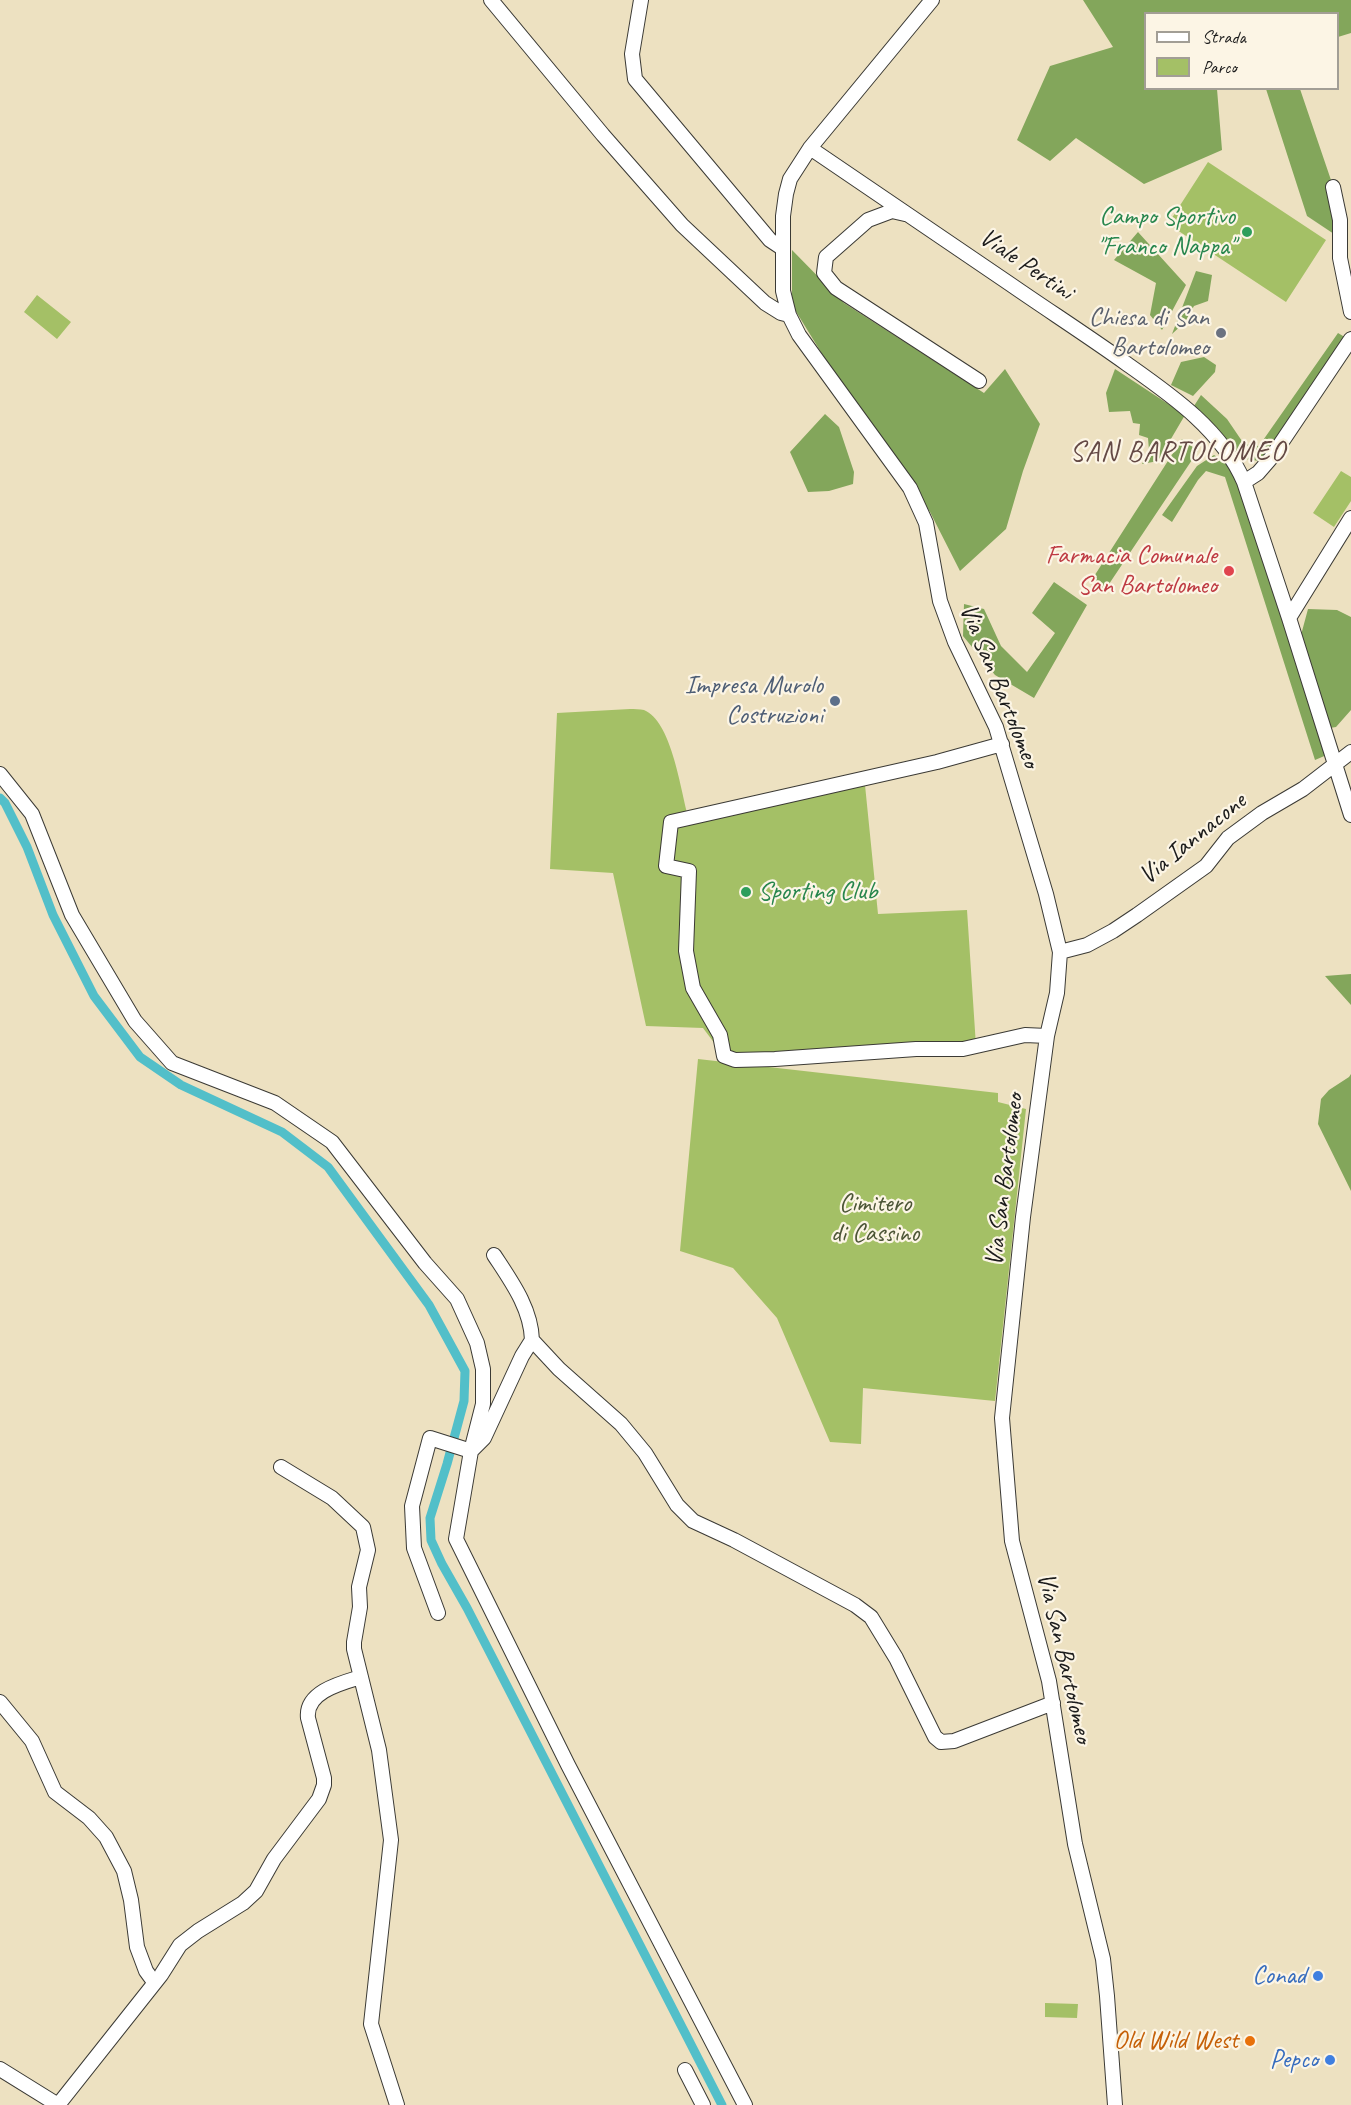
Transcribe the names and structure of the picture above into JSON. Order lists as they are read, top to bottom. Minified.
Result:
{"streets":{"street":["Viale Pertini","Via San Bartolomeo","Via Iannacone"]},"crossings":[["Viale Pertini","Via San Bartolomeo"],["Viale Pertini","Via Iannacone"],["Via San Bartolomeo","Via Iannacone"]],"districts":["SAN BARTOLOMEO"],"parks":["Cimitero di Cassino"],"places":["Campo Sportivo \"Franco Nappa\"","Chiesa di San Bartolomeo","Farmacia Comunale San Bartolomeo","Impresa Murolo Costruzioni","Sporting Club","Conad","Old Wild West","Pepco"],"legend":["Strada","Parco"]}
